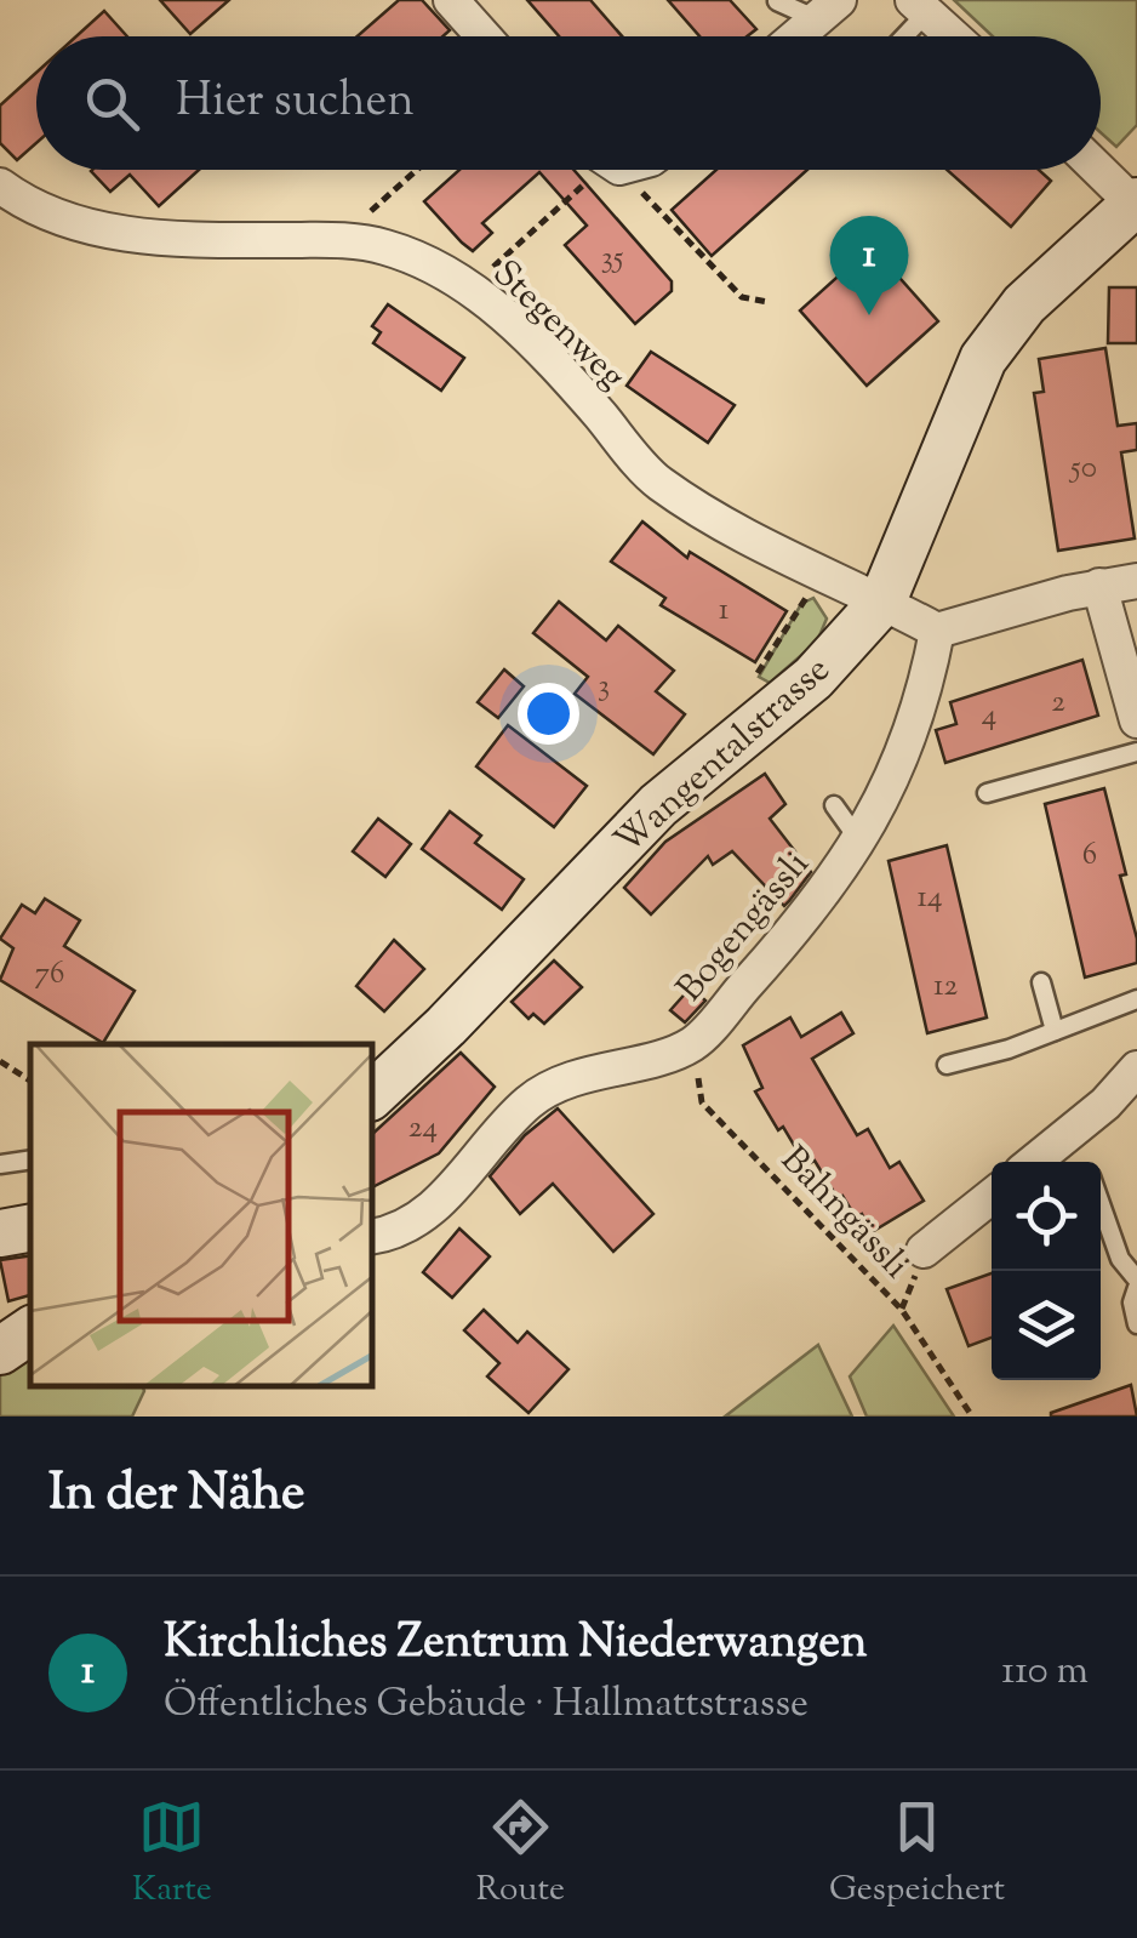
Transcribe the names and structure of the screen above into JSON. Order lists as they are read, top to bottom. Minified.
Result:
{"streets":{"street":["Stegenweg","Wangentalstrasse","Bogengässli"],"path":["Bahngässli"]},"crossings":[["Stegenweg","Wangentalstrasse"],["Bogengässli","Bahngässli"]],"house_numbers":["35","50","1","3","2","4","6","14","76","12","24"],"page":{"search":"Hier suchen","pins":"1","heading":"In der Nähe","list":[{"mark":"1","name":"Kirchliches Zentrum Niederwangen","note":"Öffentliches Gebäude · Hallmattstrasse","value":"110 m"}],"nav":["Karte","Route","Gespeichert"]}}
